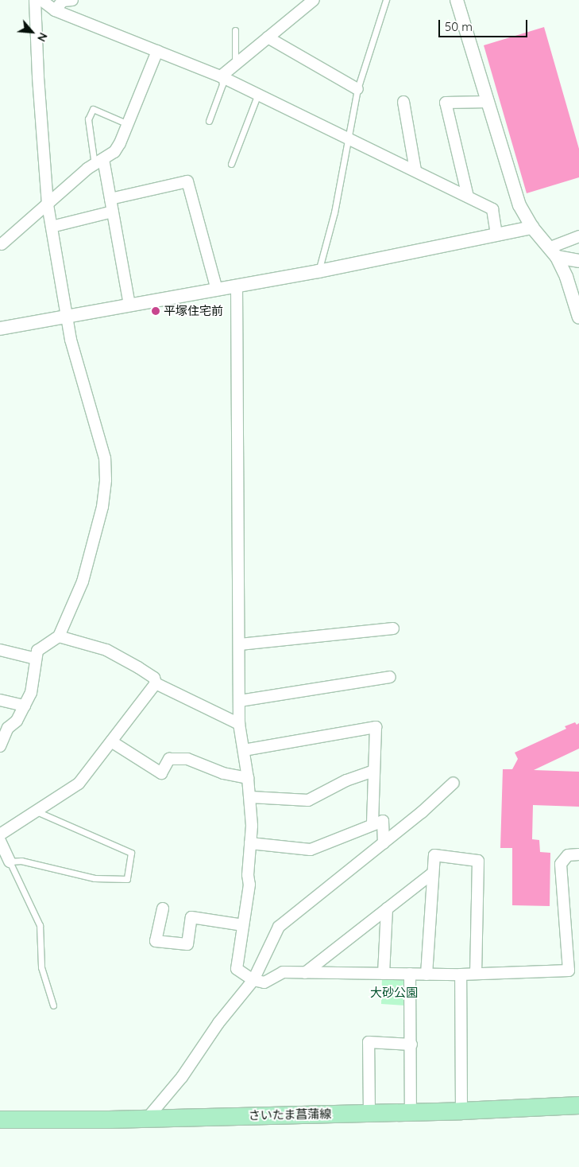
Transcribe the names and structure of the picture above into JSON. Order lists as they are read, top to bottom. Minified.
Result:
{"streets":{"main road":["さいたま菖蒲線"]},"parks":["大砂公園"],"places":["平塚住宅前"],"scale_bar":"50 m","north":"bottom right"}
